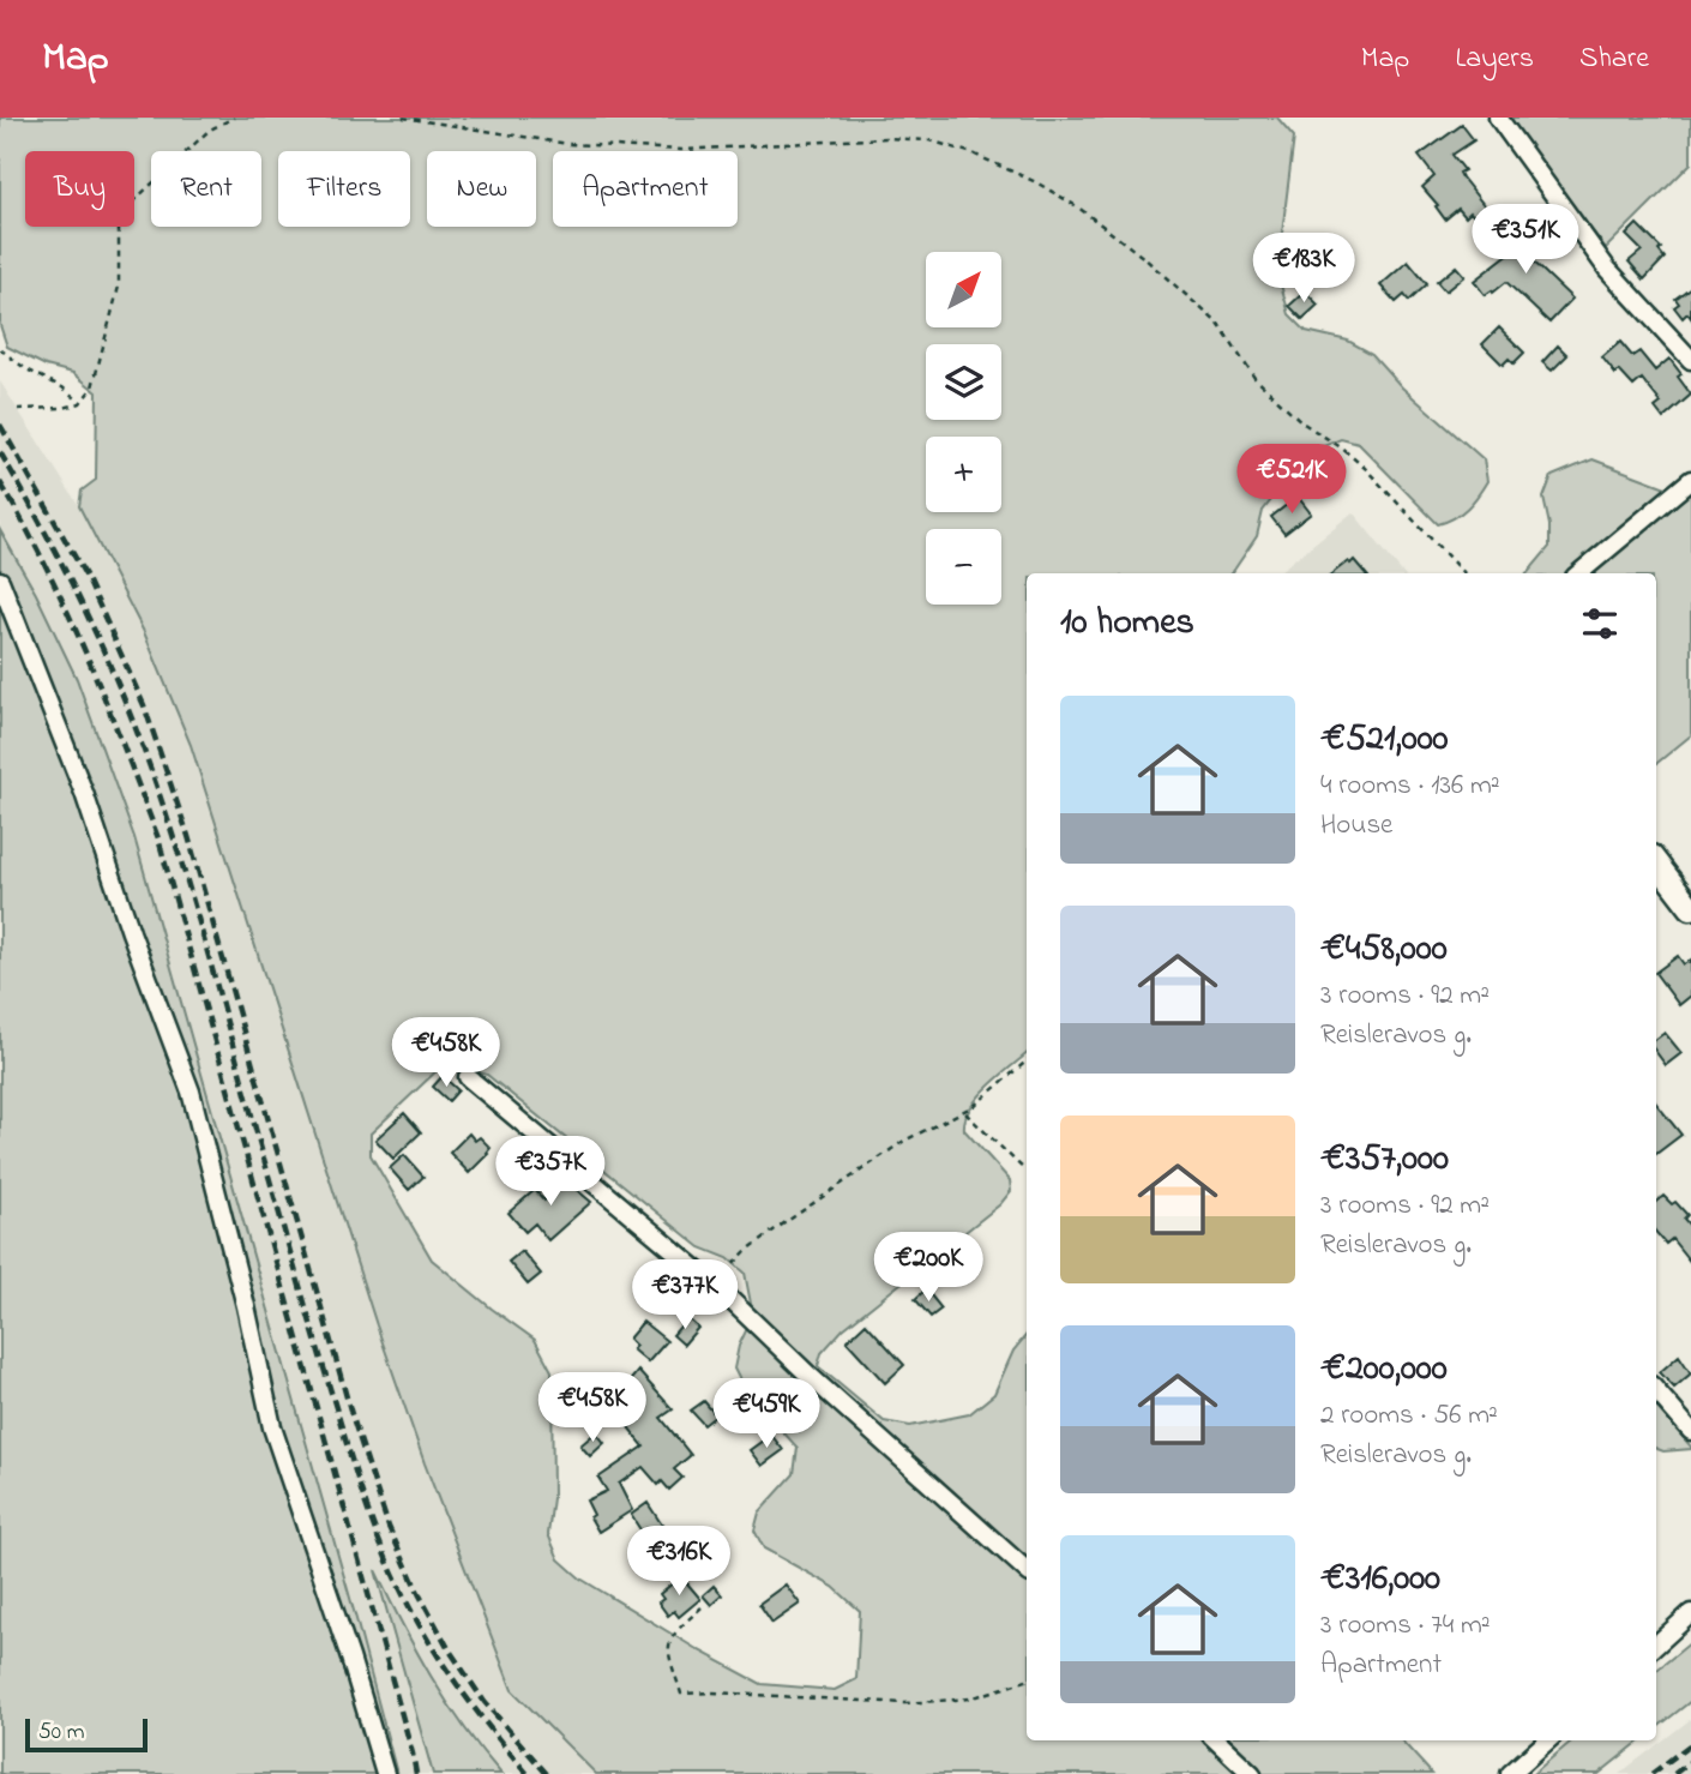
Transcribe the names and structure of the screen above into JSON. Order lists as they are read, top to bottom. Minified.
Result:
{"scale_bar":"50 m","north":"top right","page":{"header":"Map","nav":["Map","Layers","Share"],"chip":["Buy","Rent","Filters","New","Apartment"],"price":["€351K","€183K","€521K","€458K","€357K","€200K","€377K","€458K","€459K","€316K"],"map_buttons":["+","−"],"heading":"10 homes","list":[{"name":"€521,000","note":"4 rooms · 136 m² · House"},{"name":"€458,000","note":"3 rooms · 92 m² · Reisleravos g."},{"name":"€357,000","note":"3 rooms · 92 m² · Reisleravos g."},{"name":"€200,000","note":"2 rooms · 56 m² · Reisleravos g."},{"name":"€316,000","note":"3 rooms · 74 m² · Apartment"}],"scale":"50 m"}}
